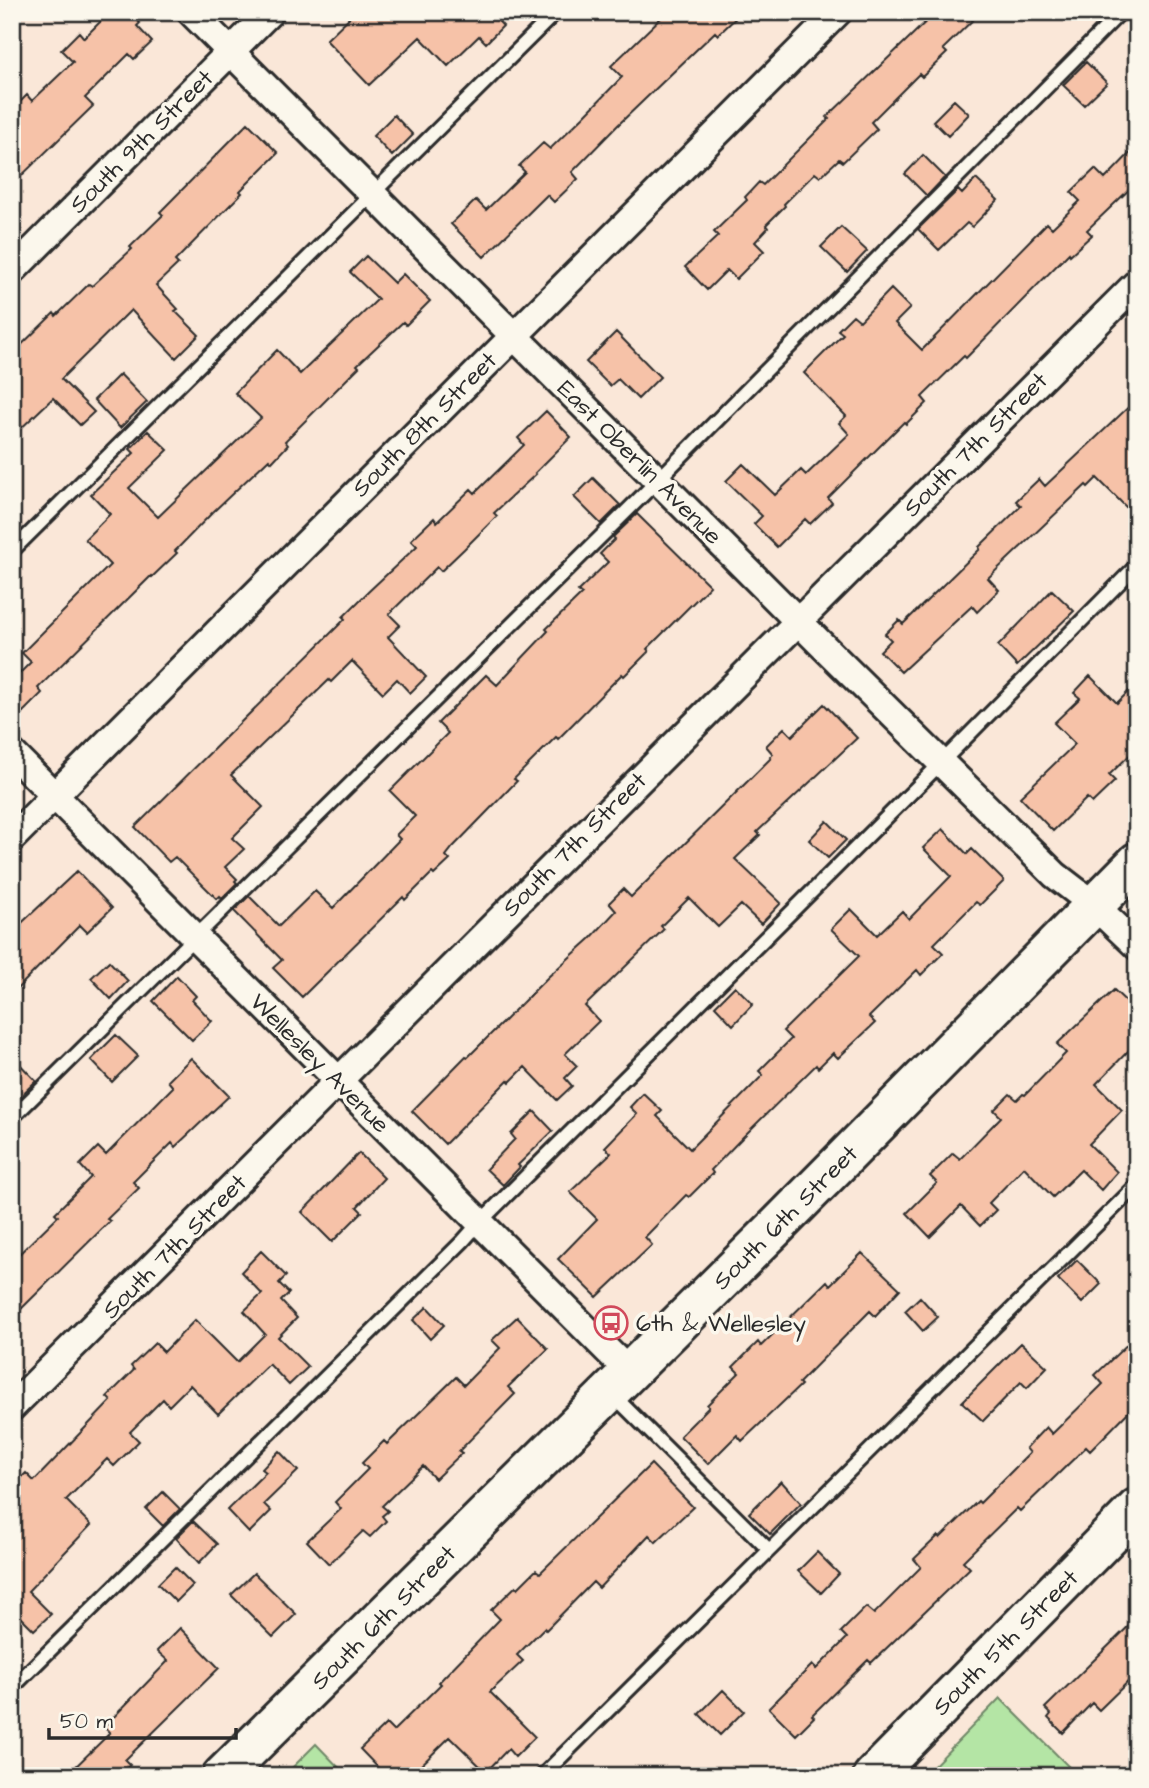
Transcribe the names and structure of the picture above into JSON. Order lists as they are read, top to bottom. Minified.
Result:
{"streets":{"main road":["South 6th Street","South 5th Street"],"street":["South 9th Street","South 8th Street","South 7th Street","East Oberlin Avenue","Wellesley Avenue"]},"crossings":[["South 9th Street","East Oberlin Avenue"],["South 8th Street","East Oberlin Avenue"],["South 8th Street","Wellesley Avenue"],["South 7th Street","East Oberlin Avenue"],["South 7th Street","Wellesley Avenue"],["East Oberlin Avenue","South 6th Street"],["Wellesley Avenue","South 6th Street"]],"places":{"bus stop":["6th & Wellesley"]},"scale_bar":"50 m"}
